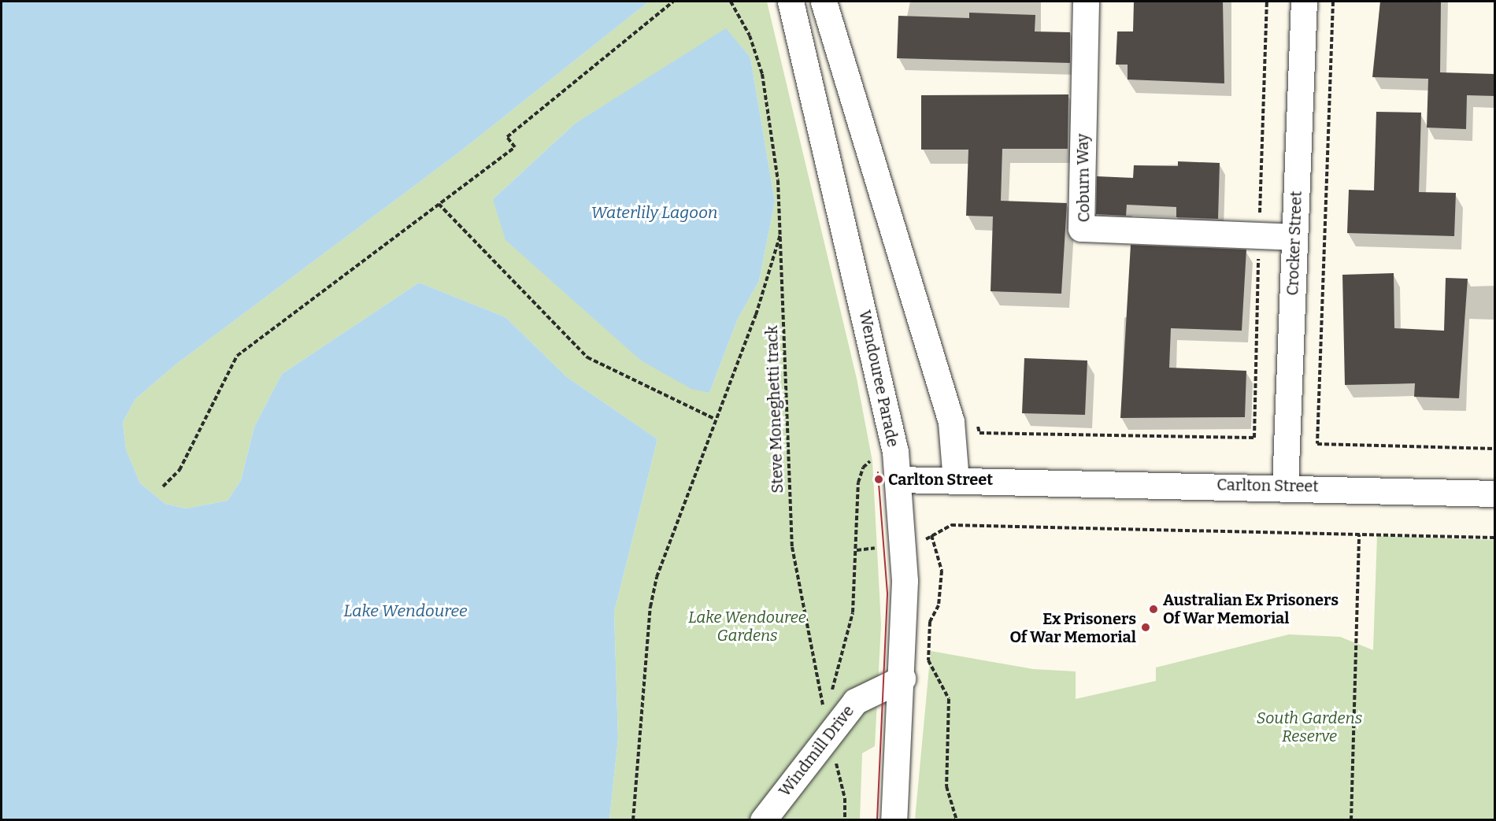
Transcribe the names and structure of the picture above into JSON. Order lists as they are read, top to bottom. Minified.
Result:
{"streets":{"street":["Coburn Way","Crocker Street","Wendouree Parade","Carlton Street","Windmill Drive"],"path":["Steve Moneghetti track"]},"crossings":[["Coburn Way","Crocker Street"],["Crocker Street","Carlton Street"],["Wendouree Parade","Carlton Street"],["Wendouree Parade","Windmill Drive"],["Steve Moneghetti track","Windmill Drive"]],"water":["Waterlily Lagoon","Lake Wendouree"],"parks":["Lake Wendouree Gardens","South Gardens Reserve"],"places":["Carlton Street","Australian Ex Prisoners Of War Memorial","Ex Prisoners Of War Memorial"]}
